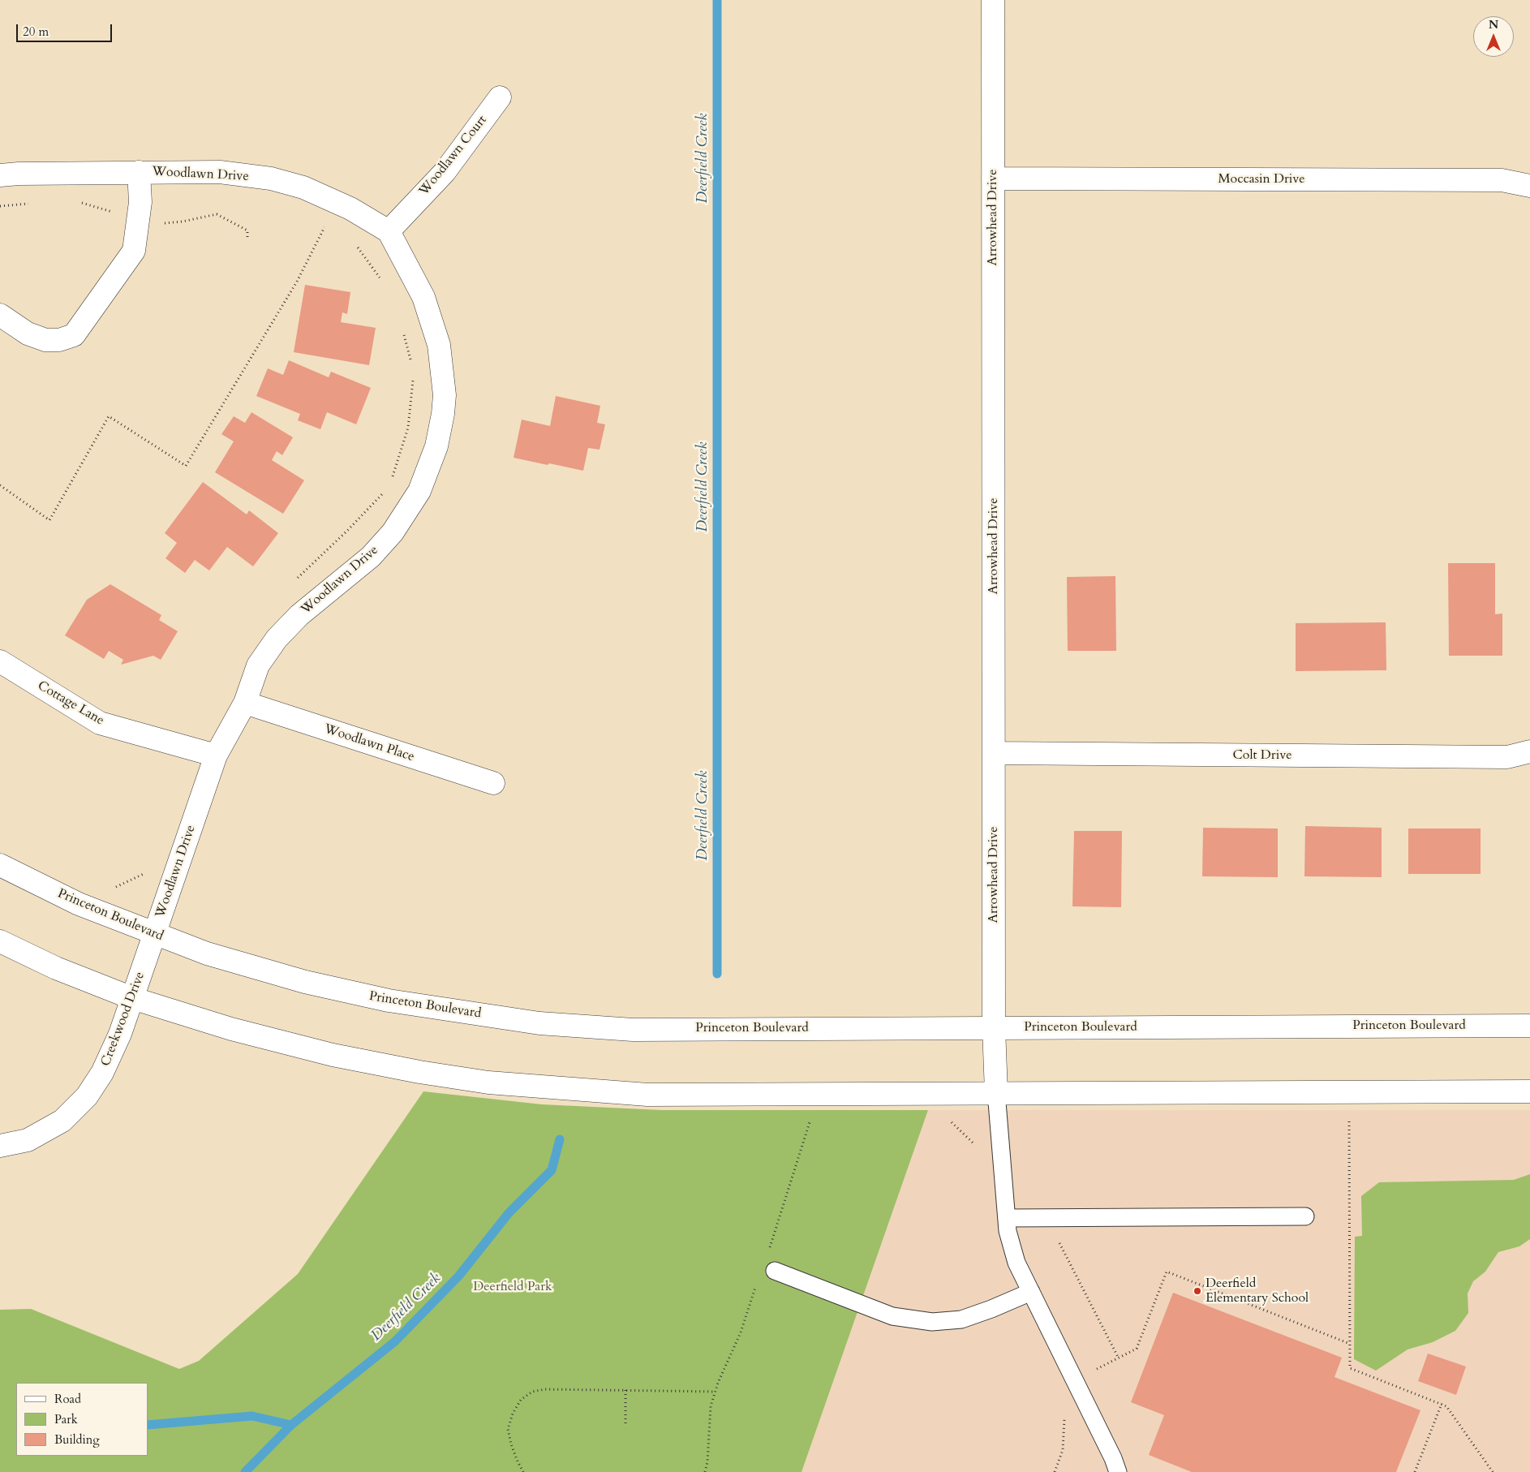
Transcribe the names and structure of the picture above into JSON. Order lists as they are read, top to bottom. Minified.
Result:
{"streets":{"street":["Woodlawn Court","Woodlawn Drive","Moccasin Drive","Arrowhead Drive","Cottage Lane","Woodlawn Place","Colt Drive","Princeton Boulevard","Creekwood Drive"]},"crossings":[["Woodlawn Court","Woodlawn Drive"],["Woodlawn Drive","Cottage Lane"],["Woodlawn Drive","Woodlawn Place"],["Woodlawn Drive","Princeton Boulevard"],["Woodlawn Drive","Creekwood Drive"],["Moccasin Drive","Arrowhead Drive"],["Arrowhead Drive","Colt Drive"],["Arrowhead Drive","Princeton Boulevard"],["Princeton Boulevard","Creekwood Drive"]],"water":["Deerfield Creek"],"parks":["Deerfield Park"],"places":["Deerfield Elementary School"],"legend":["Road","Park","Building"],"scale_bar":"20 m","north":"top"}
